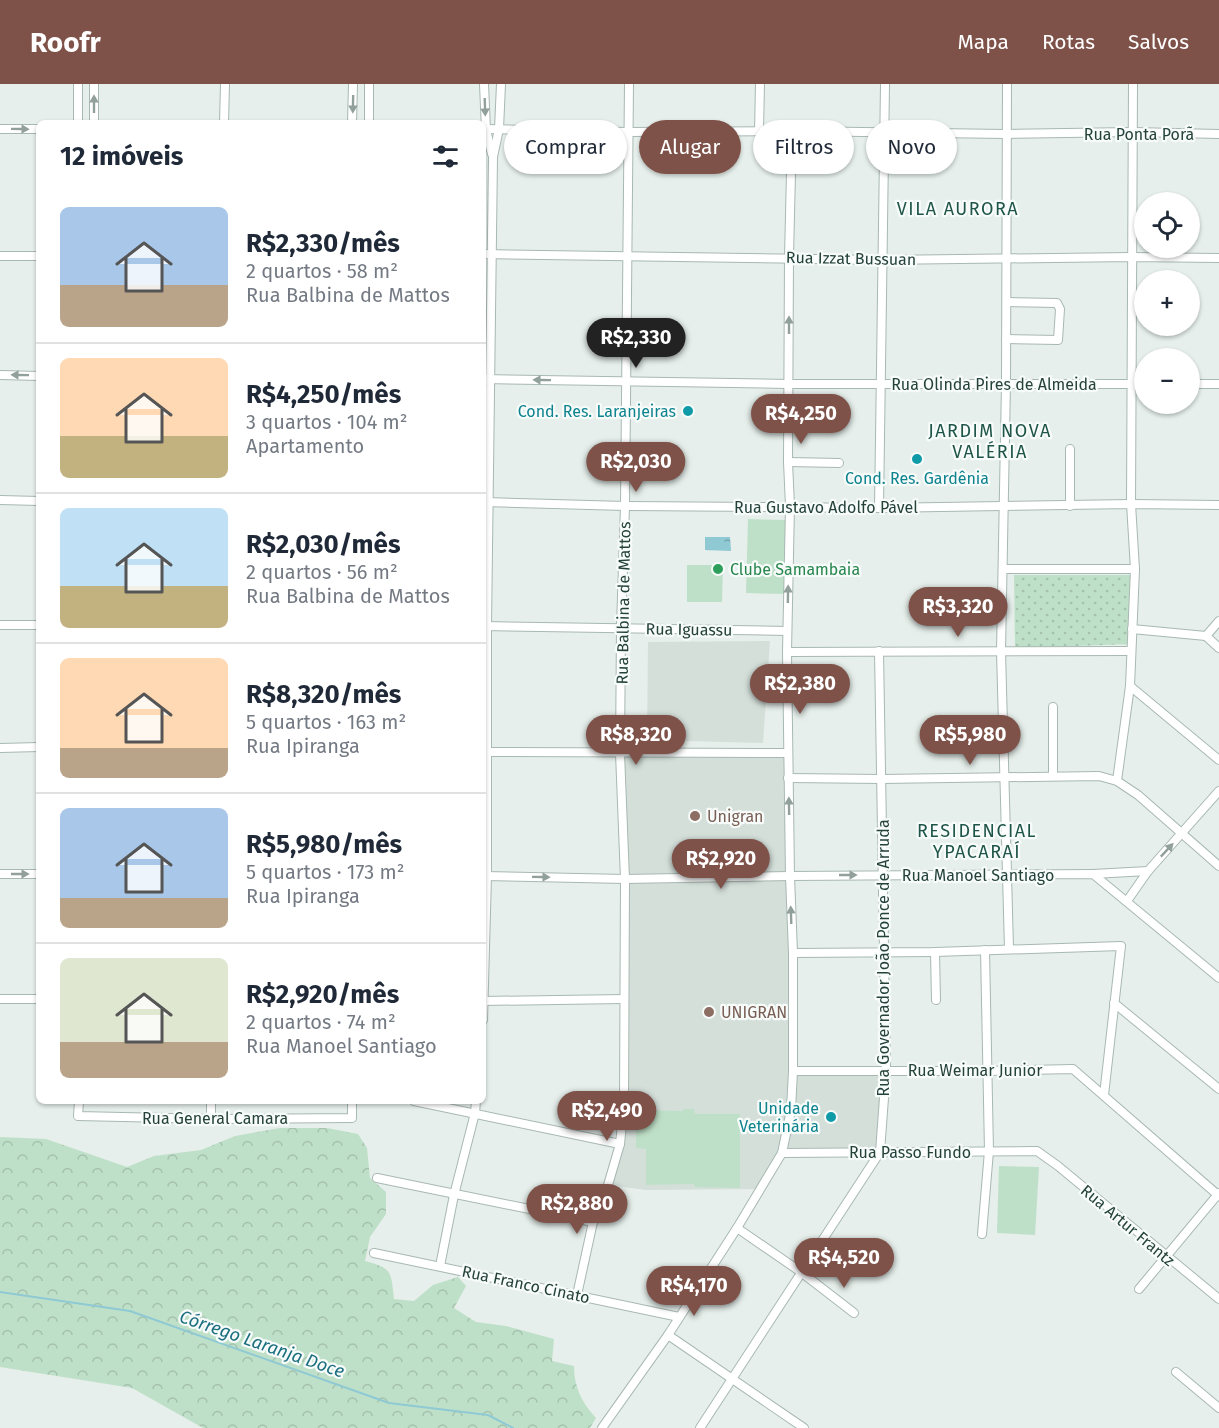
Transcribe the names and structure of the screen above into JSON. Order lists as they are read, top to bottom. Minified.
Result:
{"streets":{"street":["Rua Ponta Porã","Rua Izzat Bussuan","Rua Olinda Pires de Almeida","Rua Gustavo Adolfo Pável","Rua Balbina de Mattos","Rua Iguassu","Rua Manoel Santiago","Rua Governador João Ponce de Arruda","Rua Weimar Junior","Rua General Camara","Rua Passo Fundo","Rua Artur Frantz","Rua Franco Cinato"]},"crossings":[["Rua Ponta Porã","Rua Balbina de Mattos"],["Rua Izzat Bussuan","Rua Balbina de Mattos"],["Rua Olinda Pires de Almeida","Rua Balbina de Mattos"],["Rua Gustavo Adolfo Pável","Rua Balbina de Mattos"],["Rua Balbina de Mattos","Rua Iguassu"],["Rua Balbina de Mattos","Rua Manoel Santiago"],["Rua Balbina de Mattos","Rua Franco Cinato"],["Rua Manoel Santiago","Rua Governador João Ponce de Arruda"],["Rua Governador João Ponce de Arruda","Rua Weimar Junior"],["Rua Governador João Ponce de Arruda","Rua Passo Fundo"],["Rua Passo Fundo","Rua Artur Frantz"]],"districts":["VILA AURORA","JARDIM NOVA VALÉRIA","RESIDENCIAL YPACARAÍ"],"water":["Córrego Laranja Doce"],"places":["Cond. Res. Laranjeiras","Cond. Res. Gardênia","Clube Samambaia","Unigran","UNIGRAN","Unidade Veterinária"],"page":{"header":"Roofr","nav":["Mapa","Rotas","Salvos"],"chip":["Comprar","Alugar","Filtros","Novo"],"heading":"12 imóveis","map_buttons":["+","−"],"list":[{"name":"R$2,330/mês","note":"2 quartos · 58 m² · Rua Balbina de Mattos"},{"name":"R$4,250/mês","note":"3 quartos · 104 m² · Apartamento"},{"name":"R$2,030/mês","note":"2 quartos · 56 m² · Rua Balbina de Mattos"},{"name":"R$8,320/mês","note":"5 quartos · 163 m² · Rua Ipiranga"},{"name":"R$5,980/mês","note":"5 quartos · 173 m² · Rua Ipiranga"},{"name":"R$2,920/mês","note":"2 quartos · 74 m² · Rua Manoel Santiago"}],"price":["R$2,330","R$4,250","R$2,030","R$3,320","R$2,380","R$8,320","R$5,980","R$2,920","R$2,490","R$2,880","R$4,520","R$4,170"]}}
